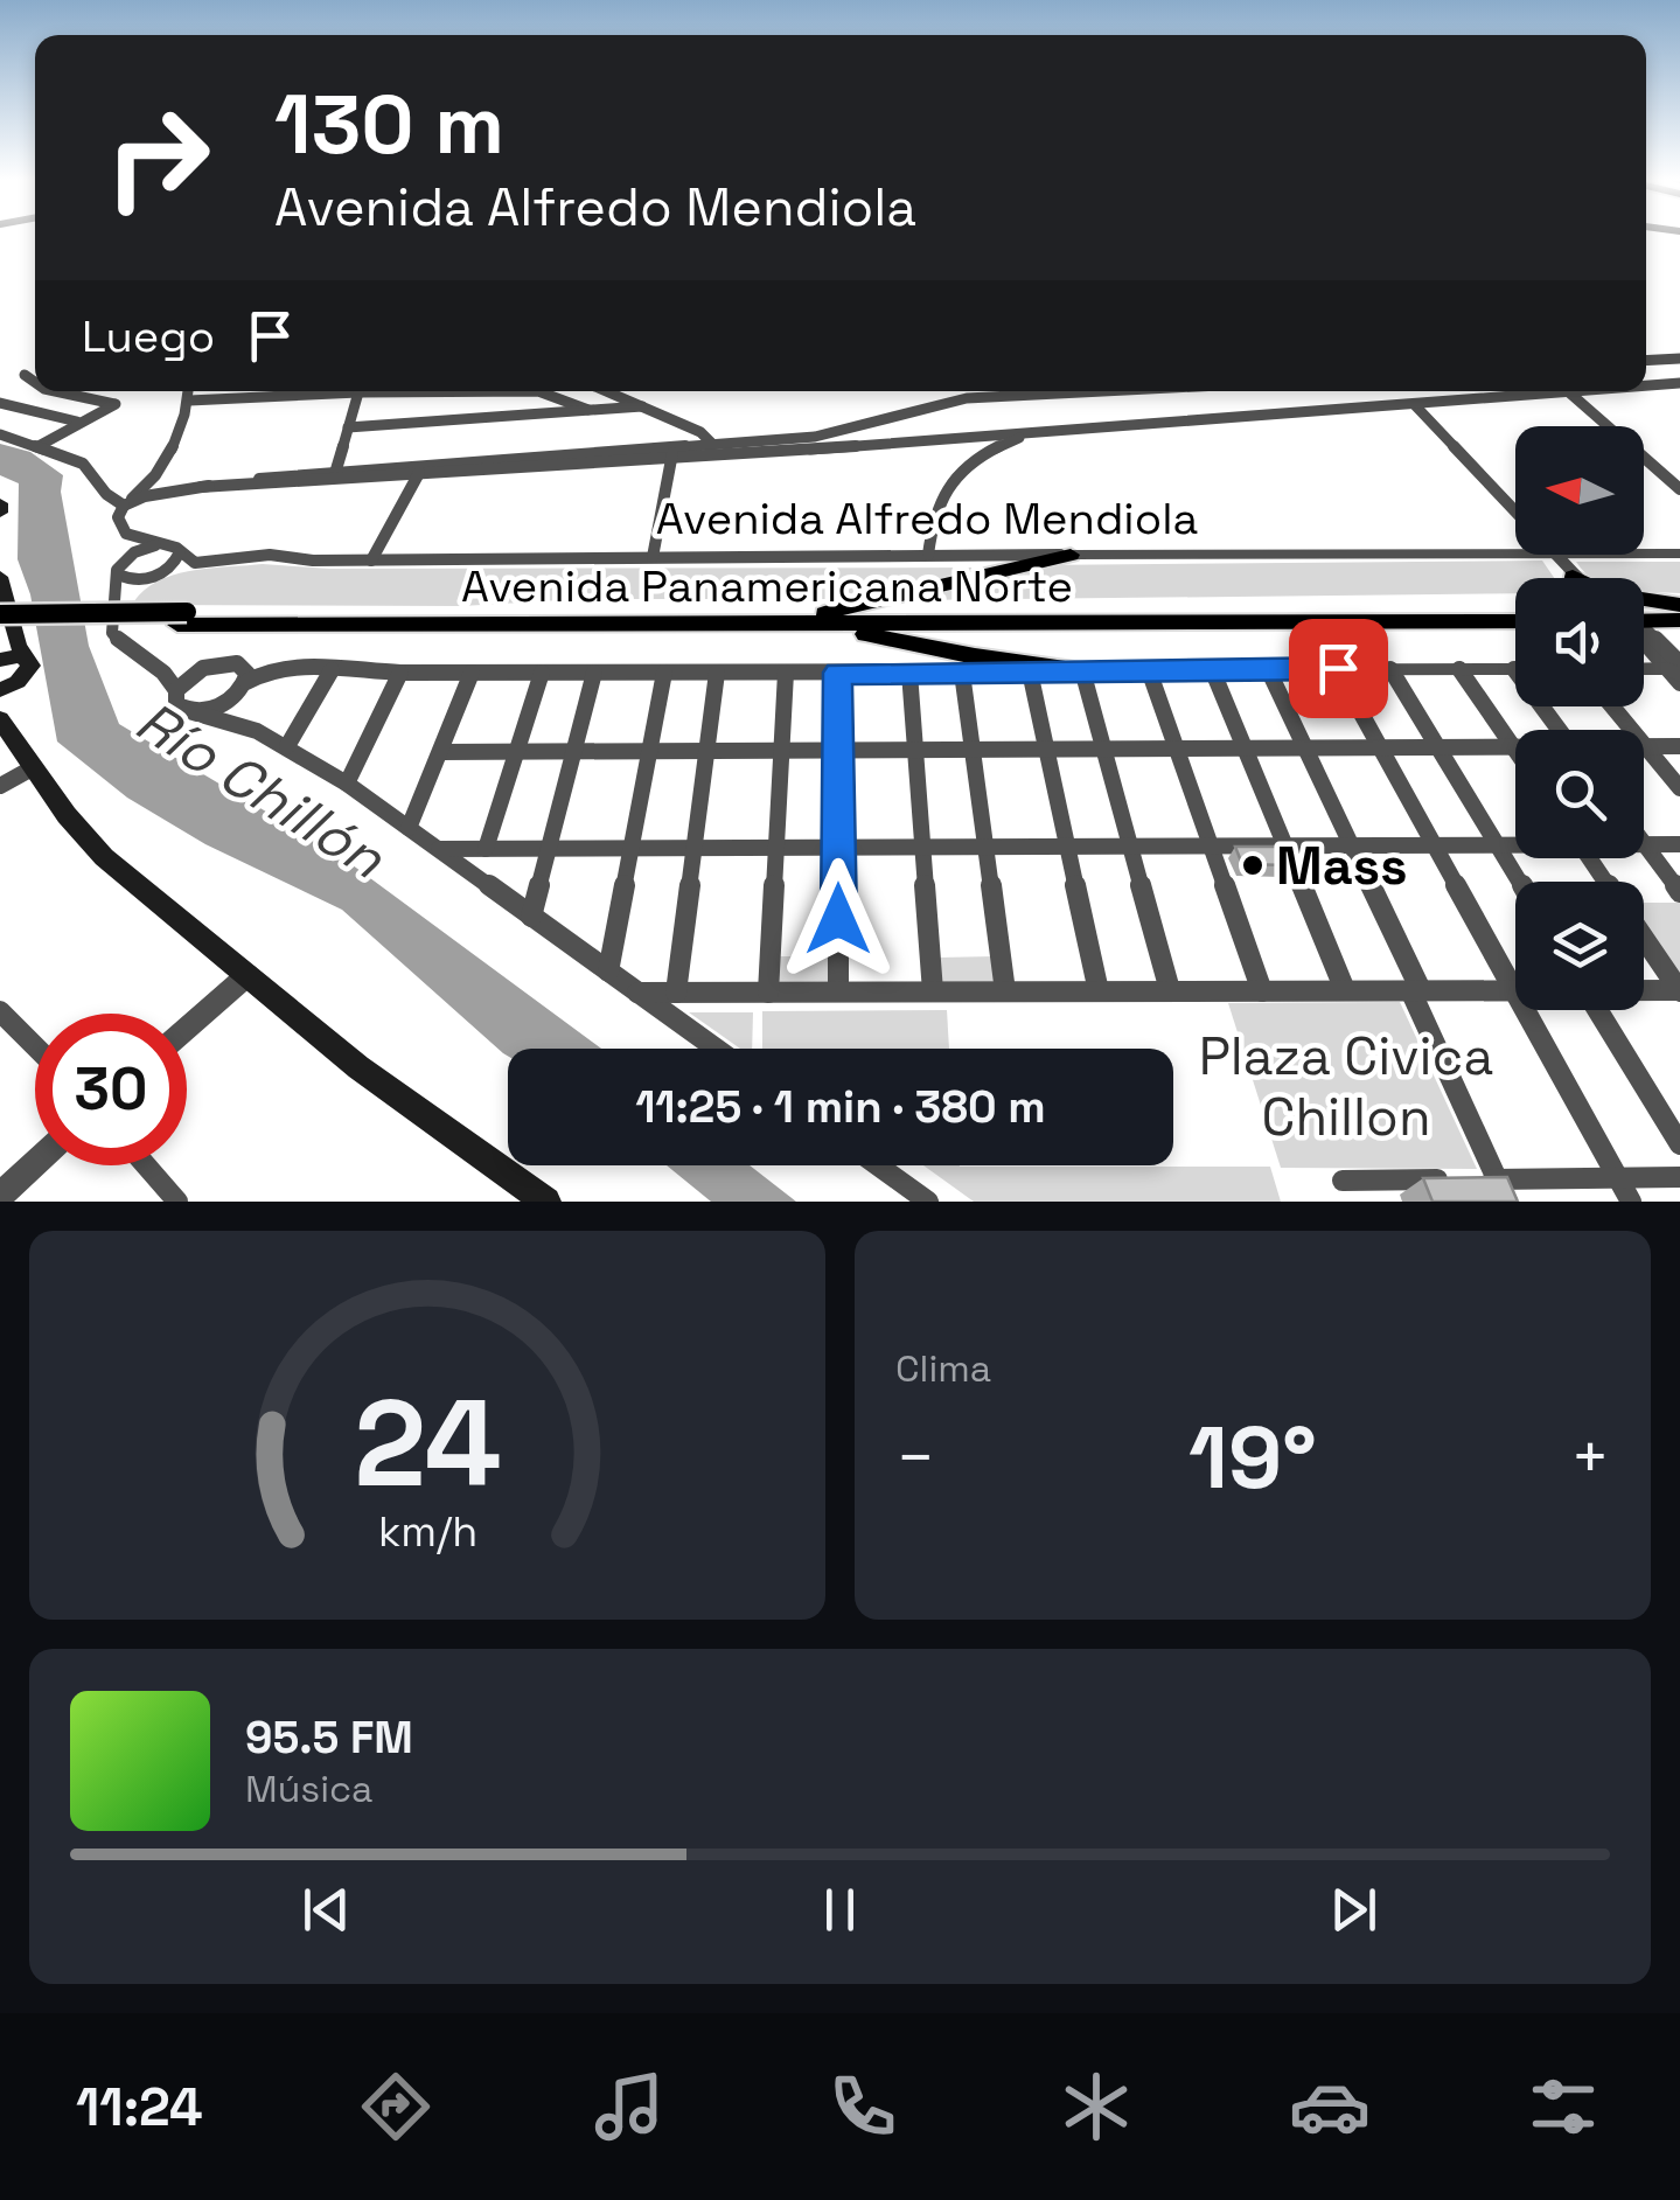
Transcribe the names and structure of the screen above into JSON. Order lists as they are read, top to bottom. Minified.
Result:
{"streets":{"main road":["Avenida Panamericana Norte"],"street":["Avenida Alfredo Mendiola"]},"water":["Río Chillón"],"parks":["Plaza Civica Chillon"],"places":["Mass"],"north":"left","page":{"turn":["130 m","Avenida Alfredo Mendiola"],"then":"Luego","limit":"30","trip":"11:25 · 1 min · 380 m","tile":"Clima","heat":["−","19°","+"],"song":["95.5 FM","Música"],"tabs":"11:24","gauge":["24","km/h"]}}
